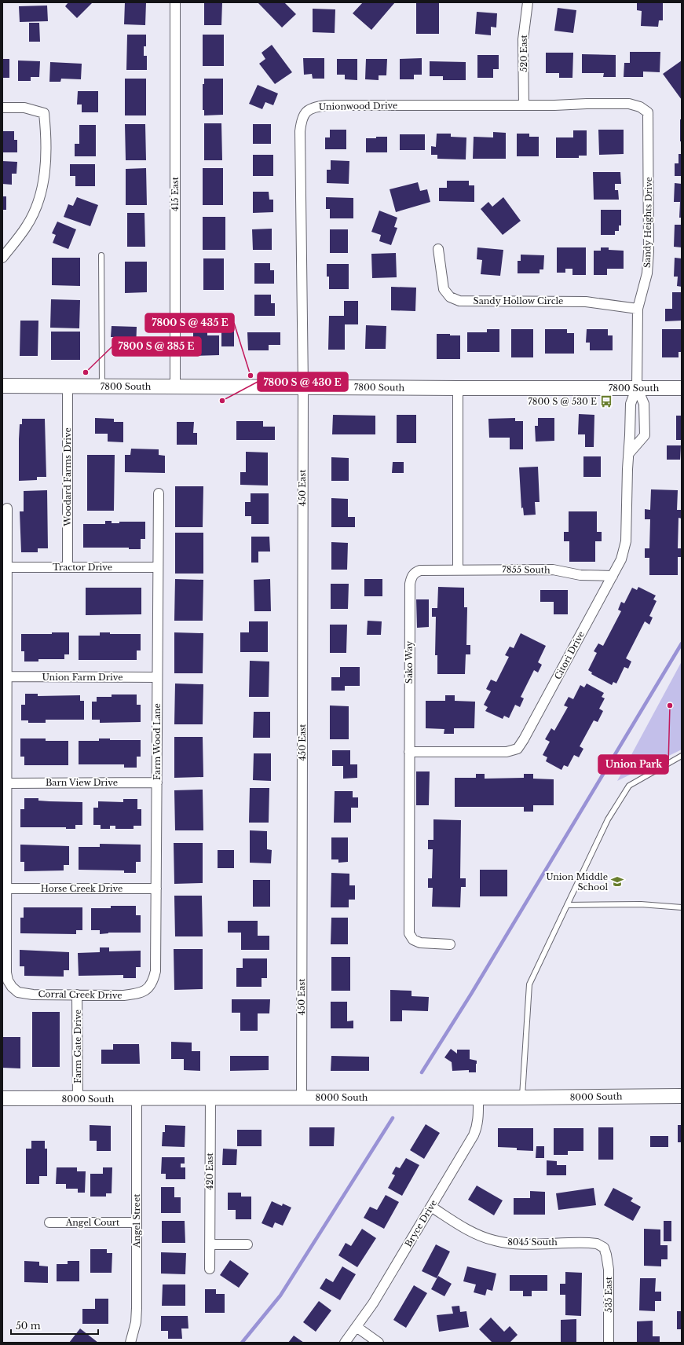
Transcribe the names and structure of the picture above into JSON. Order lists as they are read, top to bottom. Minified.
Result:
{"streets":{"main road":["7800 South","8000 South"],"street":["520 East","Unionwood Drive","415 East","Sandy Heights Drive","Sandy Hollow Circle","Woodard Farms Drive","450 East","Tractor Drive","7855 South","Citori Drive","Sako Way","Union Farm Drive","Farm Wood Lane","Barn View Drive","Horse Creek Drive","Corral Creek Drive","Farm Gate Drive","420 East","Angel Street","Angel Court","Bryce Drive","8045 South","535 East"]},"crossings":[["520 East","Unionwood Drive"],["Unionwood Drive","Sandy Heights Drive"],["Unionwood Drive","7800 South"],["Unionwood Drive","450 East"],["415 East","7800 South"],["Sandy Heights Drive","Sandy Hollow Circle"],["Sandy Heights Drive","7800 South"],["Sandy Heights Drive","Citori Drive"],["7800 South","Woodard Farms Drive"],["7800 South","450 East"],["7800 South","Citori Drive"],["Woodard Farms Drive","Tractor Drive"],["450 East","8000 South"],["Tractor Drive","Farm Wood Lane"],["7855 South","Citori Drive"],["7855 South","Sako Way"],["Citori Drive","Sako Way"],["Union Farm Drive","Farm Wood Lane"],["Farm Wood Lane","Barn View Drive"],["Farm Wood Lane","Horse Creek Drive"],["Farm Wood Lane","Corral Creek Drive"],["Horse Creek Drive","Corral Creek Drive"],["Corral Creek Drive","Farm Gate Drive"],["Farm Gate Drive","8000 South"],["8000 South","420 East"],["8000 South","Angel Street"],["8000 South","Bryce Drive"],["Angel Street","Angel Court"],["Bryce Drive","8045 South"],["8045 South","535 East"]],"places":{"other":["7800 S @ 385 E","7800 S @ 435 E","7800 S @ 430 E","Union Park"],"bus stop":["7800 S @ 530 E"],"school or university":["Union Middle School"]},"scale_bar":"50 m"}
